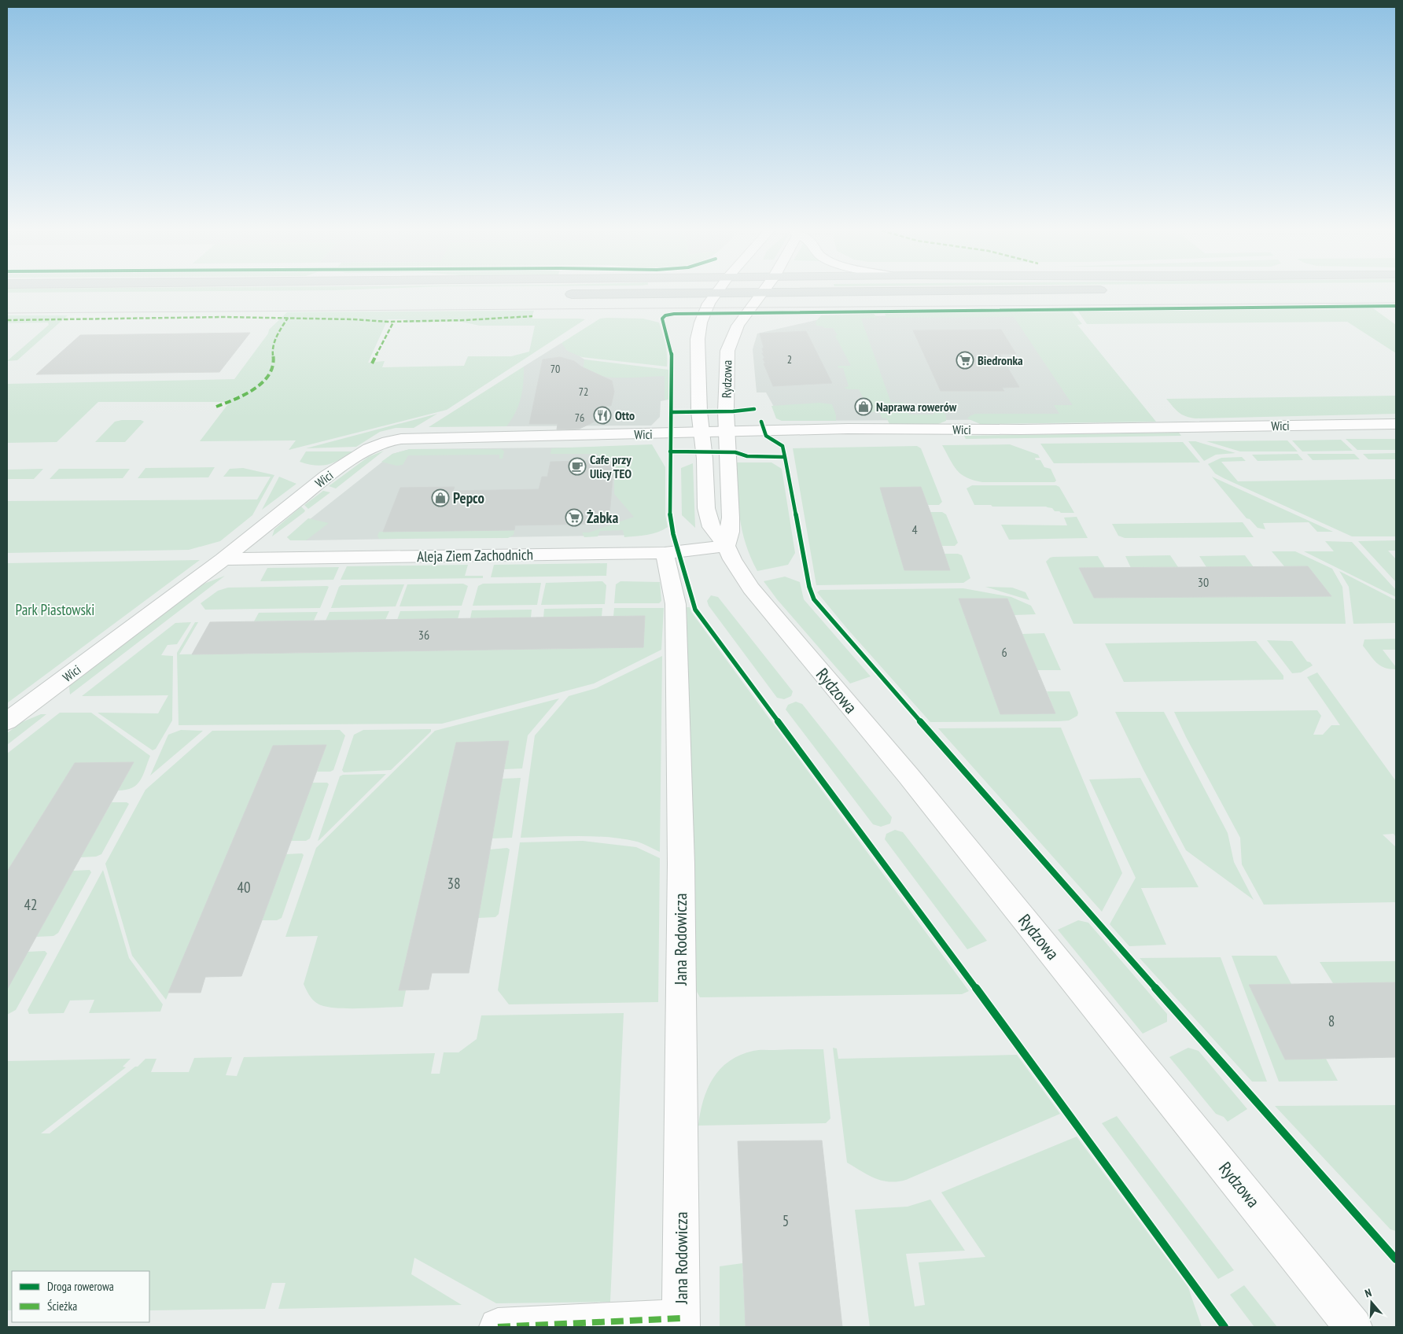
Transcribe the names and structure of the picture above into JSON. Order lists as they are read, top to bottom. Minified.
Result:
{"streets":{"street":["Rydzowa","Wici","Aleja Ziem Zachodnich","Jana Rodowicza"]},"crossings":[["Rydzowa","Wici"],["Rydzowa","Aleja Ziem Zachodnich"],["Wici","Aleja Ziem Zachodnich"],["Aleja Ziem Zachodnich","Jana Rodowicza"]],"parks":["Park Piastowski"],"places":{"supermarket":["Biedronka","Żabka"],"shop":["Naprawa rowerów","Pepco"],"restaurant":["Otto"],"cafe":["Cafe przy Ulicy TEO"]},"house_numbers":["2","70","72","76","4","30","36","6","38","40","42","8","5"],"legend":["Droga rowerowa","Ścieżka"],"north":"top"}
